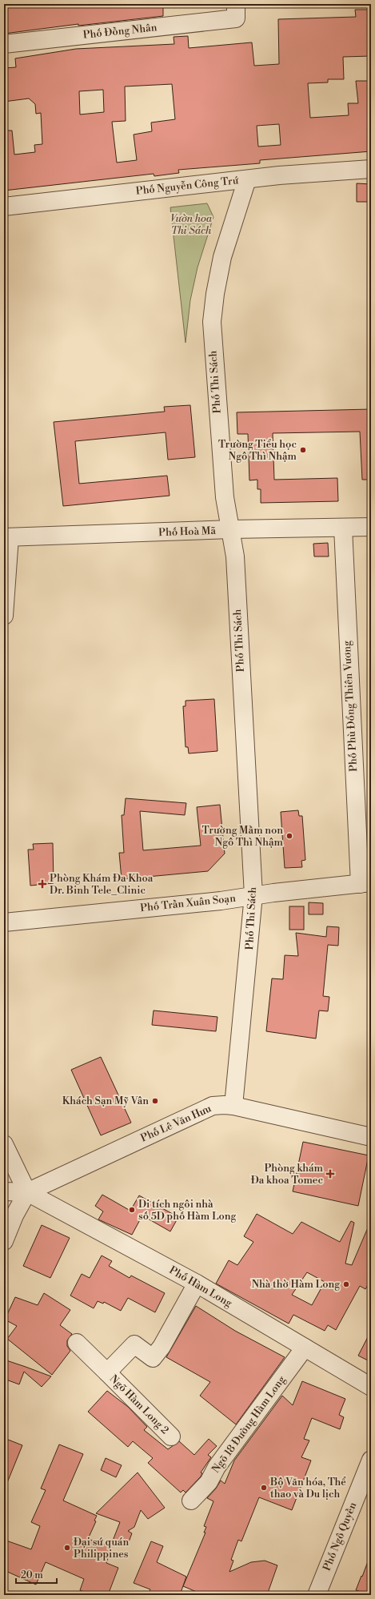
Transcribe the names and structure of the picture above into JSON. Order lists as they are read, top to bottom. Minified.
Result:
{"streets":{"street":["Phố Đồng Nhân","Phố Nguyễn Công Trứ","Phố Thi Sách","Phố Hoà Mã","Phố Phù Đổng Thiên Vương","Phố Trần Xuân Soạn","Phố Lê Văn Hưu","Phố Hàm Long","Ngõ Hàm Long 2","Ngõ 18 Đường Hàm Long","Phố Ngô Quyền"]},"crossings":[["Phố Nguyễn Công Trứ","Phố Thi Sách"],["Phố Thi Sách","Phố Hoà Mã"],["Phố Thi Sách","Phố Trần Xuân Soạn"],["Phố Thi Sách","Phố Lê Văn Hưu"],["Phố Hoà Mã","Phố Phù Đổng Thiên Vương"],["Phố Phù Đổng Thiên Vương","Phố Trần Xuân Soạn"],["Phố Lê Văn Hưu","Phố Hàm Long"],["Phố Hàm Long","Ngõ Hàm Long 2"],["Phố Hàm Long","Ngõ 18 Đường Hàm Long"]],"parks":["Vườn hoa Thi Sách"],"places":{"other":["Trường Tiểu học Ngô Thì Nhậm","Trường Mầm non Ngô Thì Nhậm","Khách Sạn Mỹ Vân","Di tích ngôi nhà số 5D phố Hàm Long","Nhà thờ Hàm Long","Bộ Văn hóa, Thể thao và Du lịch","Đại sứ quán Philippines"],"health":["Phòng Khám Đa Khoa Dr. Binh Tele_Clinic","Phòng khám Đa khoa Tomec"]},"scale_bar":"20 m"}
